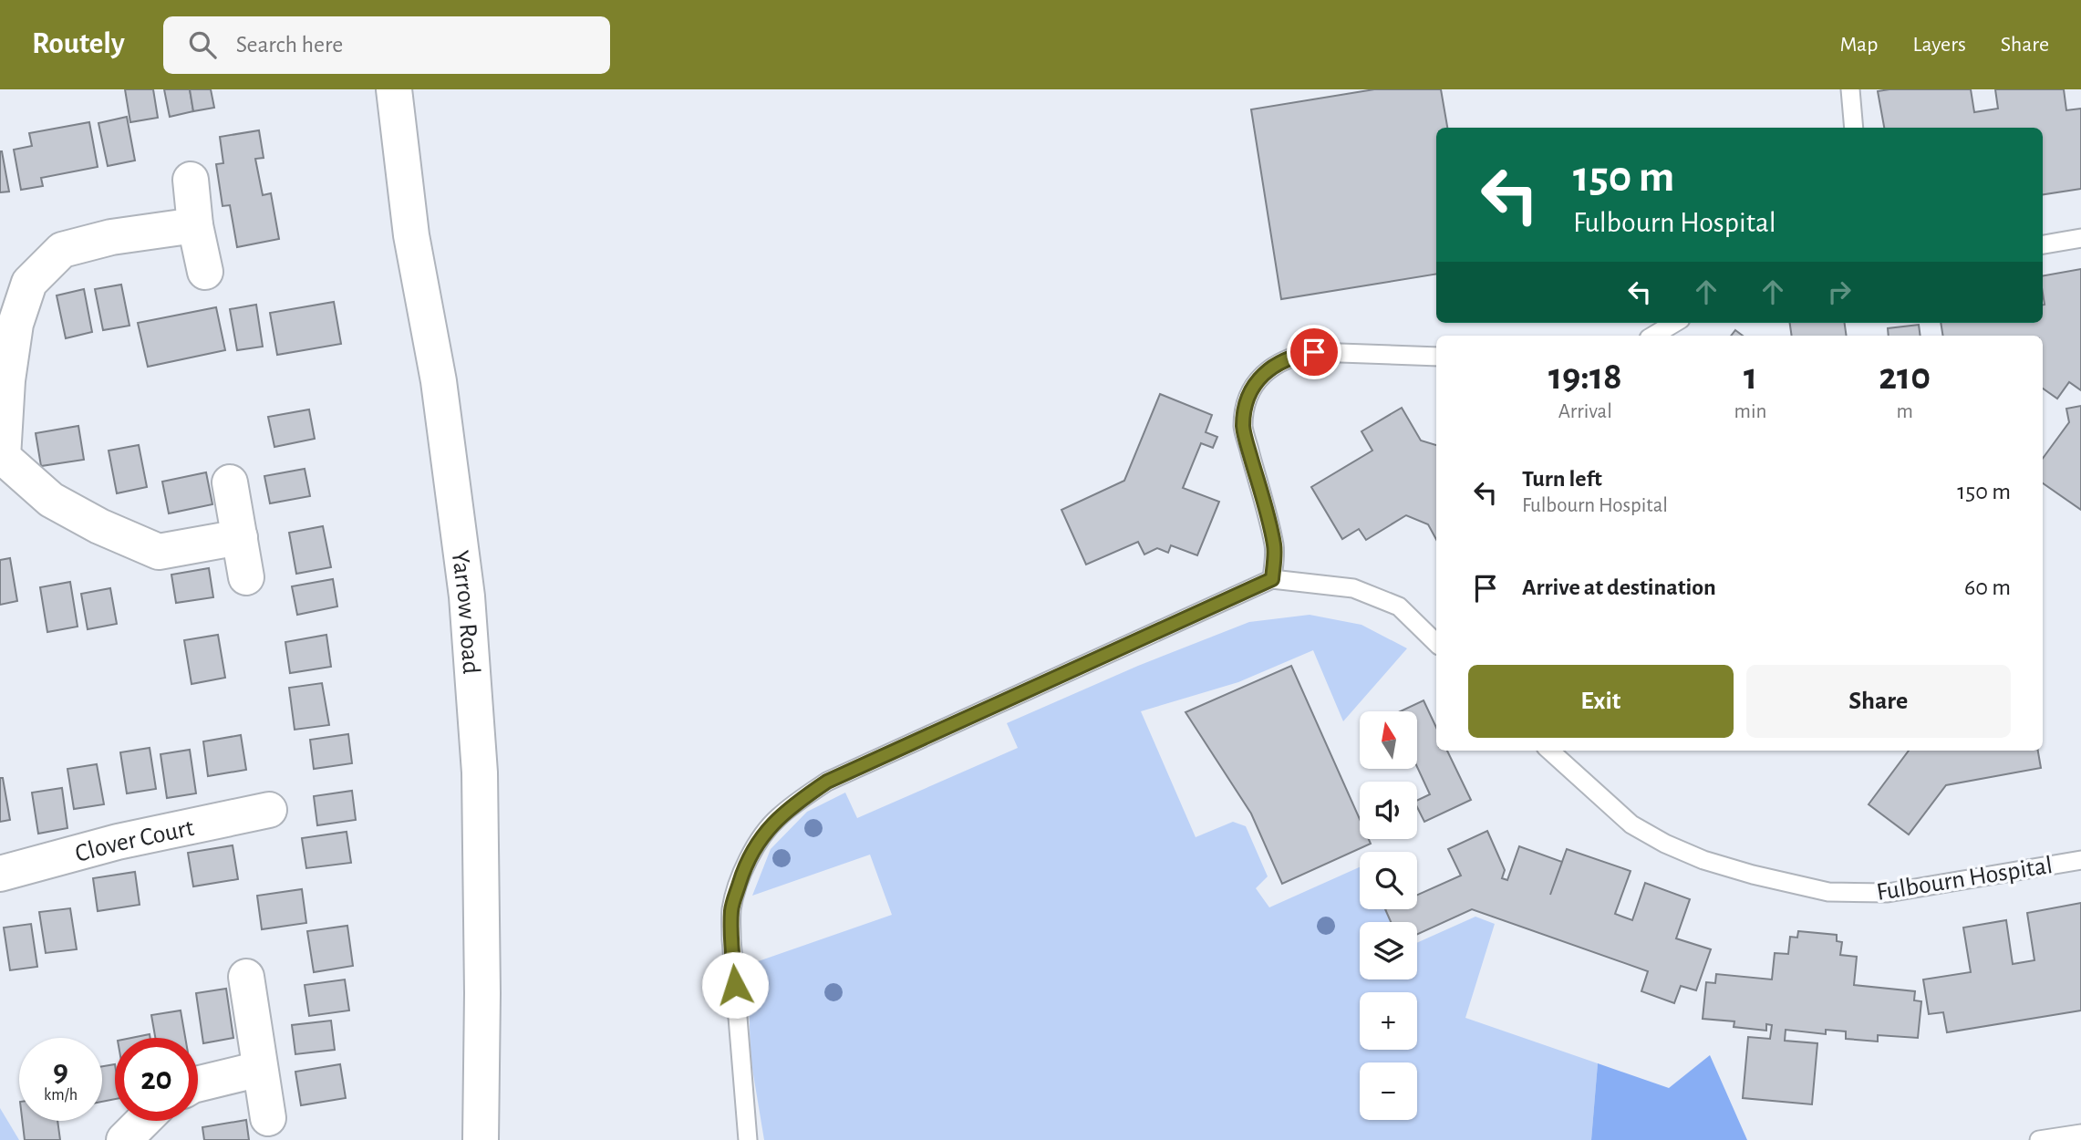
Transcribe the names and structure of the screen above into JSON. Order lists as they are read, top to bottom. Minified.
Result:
{"streets":{"street":["Yarrow Road","Clover Court"],"lane":["Fulbourn Hospital"]},"north":"top","page":{"header":"Routely","search":"Search here","nav":["Map","Layers","Share"],"turn":["150 m","Fulbourn Hospital"],"eta":["19:18","Arrival","1","min","210","m"],"list":[{"name":"Turn left","note":"Fulbourn Hospital","value":"150 m"},{"name":"Arrive at destination","value":"60 m"}],"buttons":["Exit","Share"],"map_buttons":["+","−"],"speed":"9 km/h","limit":"20"}}
